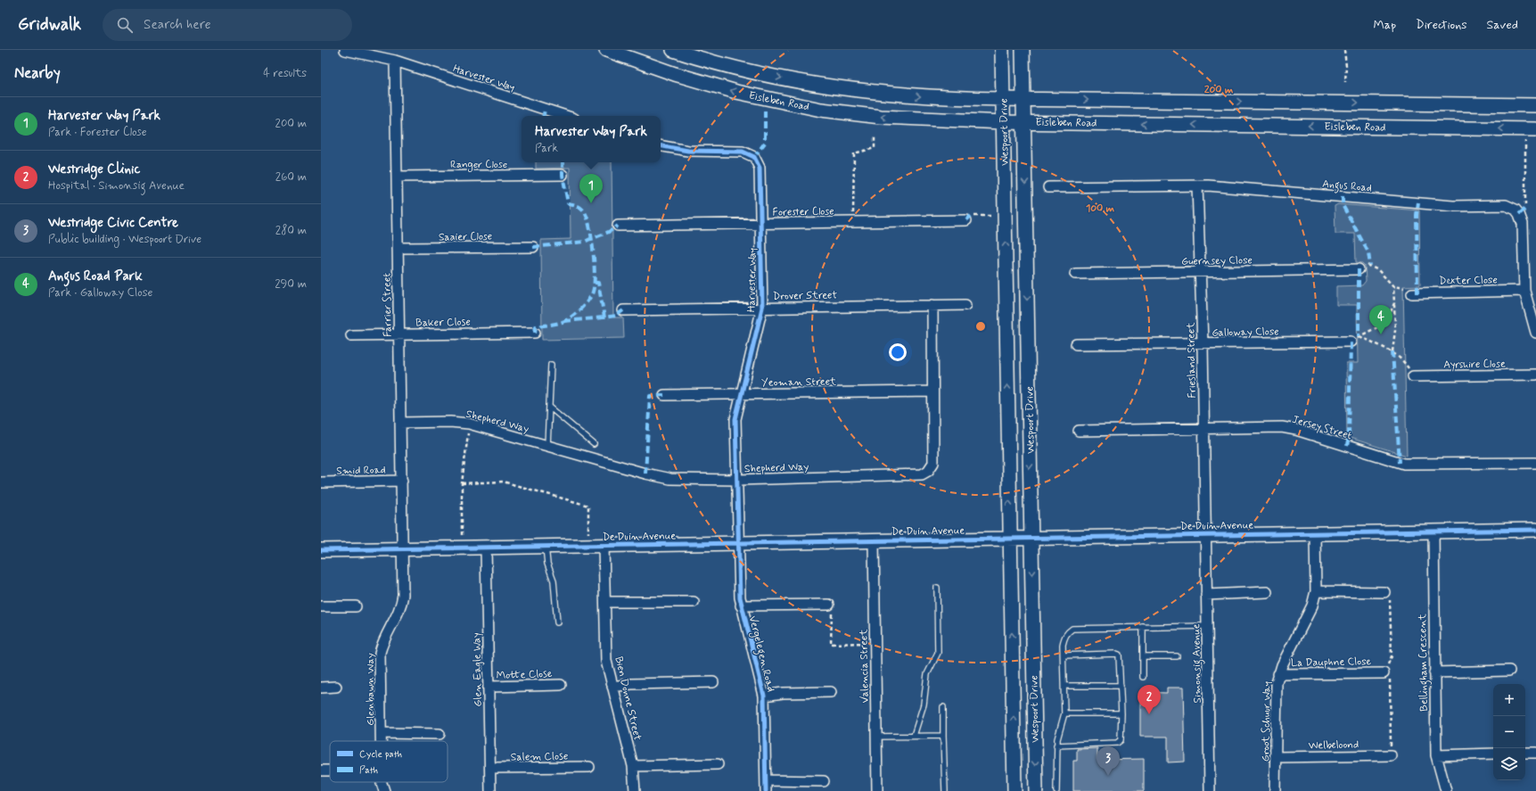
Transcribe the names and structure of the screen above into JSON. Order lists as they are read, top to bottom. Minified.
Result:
{"streets":{"main road":["Eisleben Road","Wespoort Drive","De Duin Avenue"],"street":["Harvester Way","Ranger Close","Angus Road","Forester Close","Saaier Close","Guernsey Close","Dexter Close","Drover Street","Farrier Street","Baker Close","Galloway Close","Friesland Street","Ayrshire Close","Yeoman Street","Shepherd Way","Jersey Street","Smid Road","Vergelegen Road","La Dauphne Close","Bellingham Crescent","Simonsig Avenue","Valencia Street","Glen Eagle Way","Motte Close","Glenbawn Way","Bien Donne Street","Groot Schuur Way","Welbeloond","Salem Close"]},"crossings":[["Harvester Way","Forester Close"],["Harvester Way","Drover Street"],["Harvester Way","Farrier Street"],["Harvester Way","Yeoman Street"],["Harvester Way","Shepherd Way"],["Harvester Way","De Duin Avenue"],["Harvester Way","Vergelegen Road"],["Eisleben Road","Wespoort Drive"],["Wespoort Drive","De Duin Avenue"],["Ranger Close","Farrier Street"],["Angus Road","Dexter Close"],["Angus Road","Friesland Street"],["Saaier Close","Farrier Street"],["Guernsey Close","Friesland Street"],["Drover Street","Shepherd Way"],["Farrier Street","Baker Close"],["Farrier Street","Shepherd Way"],["Farrier Street","Smid Road"],["Farrier Street","De Duin Avenue"],["Farrier Street","Glenbawn Way"],["Galloway Close","Friesland Street"],["Friesland Street","Jersey Street"],["Friesland Street","De Duin Avenue"],["Friesland Street","Simonsig Avenue"],["Yeoman Street","Shepherd Way"],["De Duin Avenue","Vergelegen Road"],["De Duin Avenue","Bellingham Crescent"],["De Duin Avenue","Simonsig Avenue"],["De Duin Avenue","Valencia Street"],["De Duin Avenue","Glen Eagle Way"],["De Duin Avenue","Glenbawn Way"],["De Duin Avenue","Bien Donne Street"],["De Duin Avenue","Groot Schuur Way"],["La Dauphne Close","Groot Schuur Way"],["Glen Eagle Way","Motte Close"],["Glen Eagle Way","Salem Close"],["Groot Schuur Way","Welbeloond"]],"legend":["Cycle path","Path"],"page":{"header":"Gridwalk","search":"Search here","nav":["Map","Directions","Saved"],"heading":["Nearby","4 results"],"list":[{"mark":"1","name":"Harvester Way Park","note":"Park · Forester Close","value":"200 m"},{"mark":"2","name":"Westridge Clinic","note":"Hospital · Simonsig Avenue","value":"260 m"},{"mark":"3","name":"Westridge Civic Centre","note":"Public building · Wespoort Drive","value":"280 m"},{"mark":"4","name":"Angus Road Park","note":"Park · Galloway Close","value":"290 m"}],"popup":["Harvester Way Park","Park"],"pins":["1","4","2","3"],"map_buttons":["+","−"]},"rings":["200 m","100 m"]}
